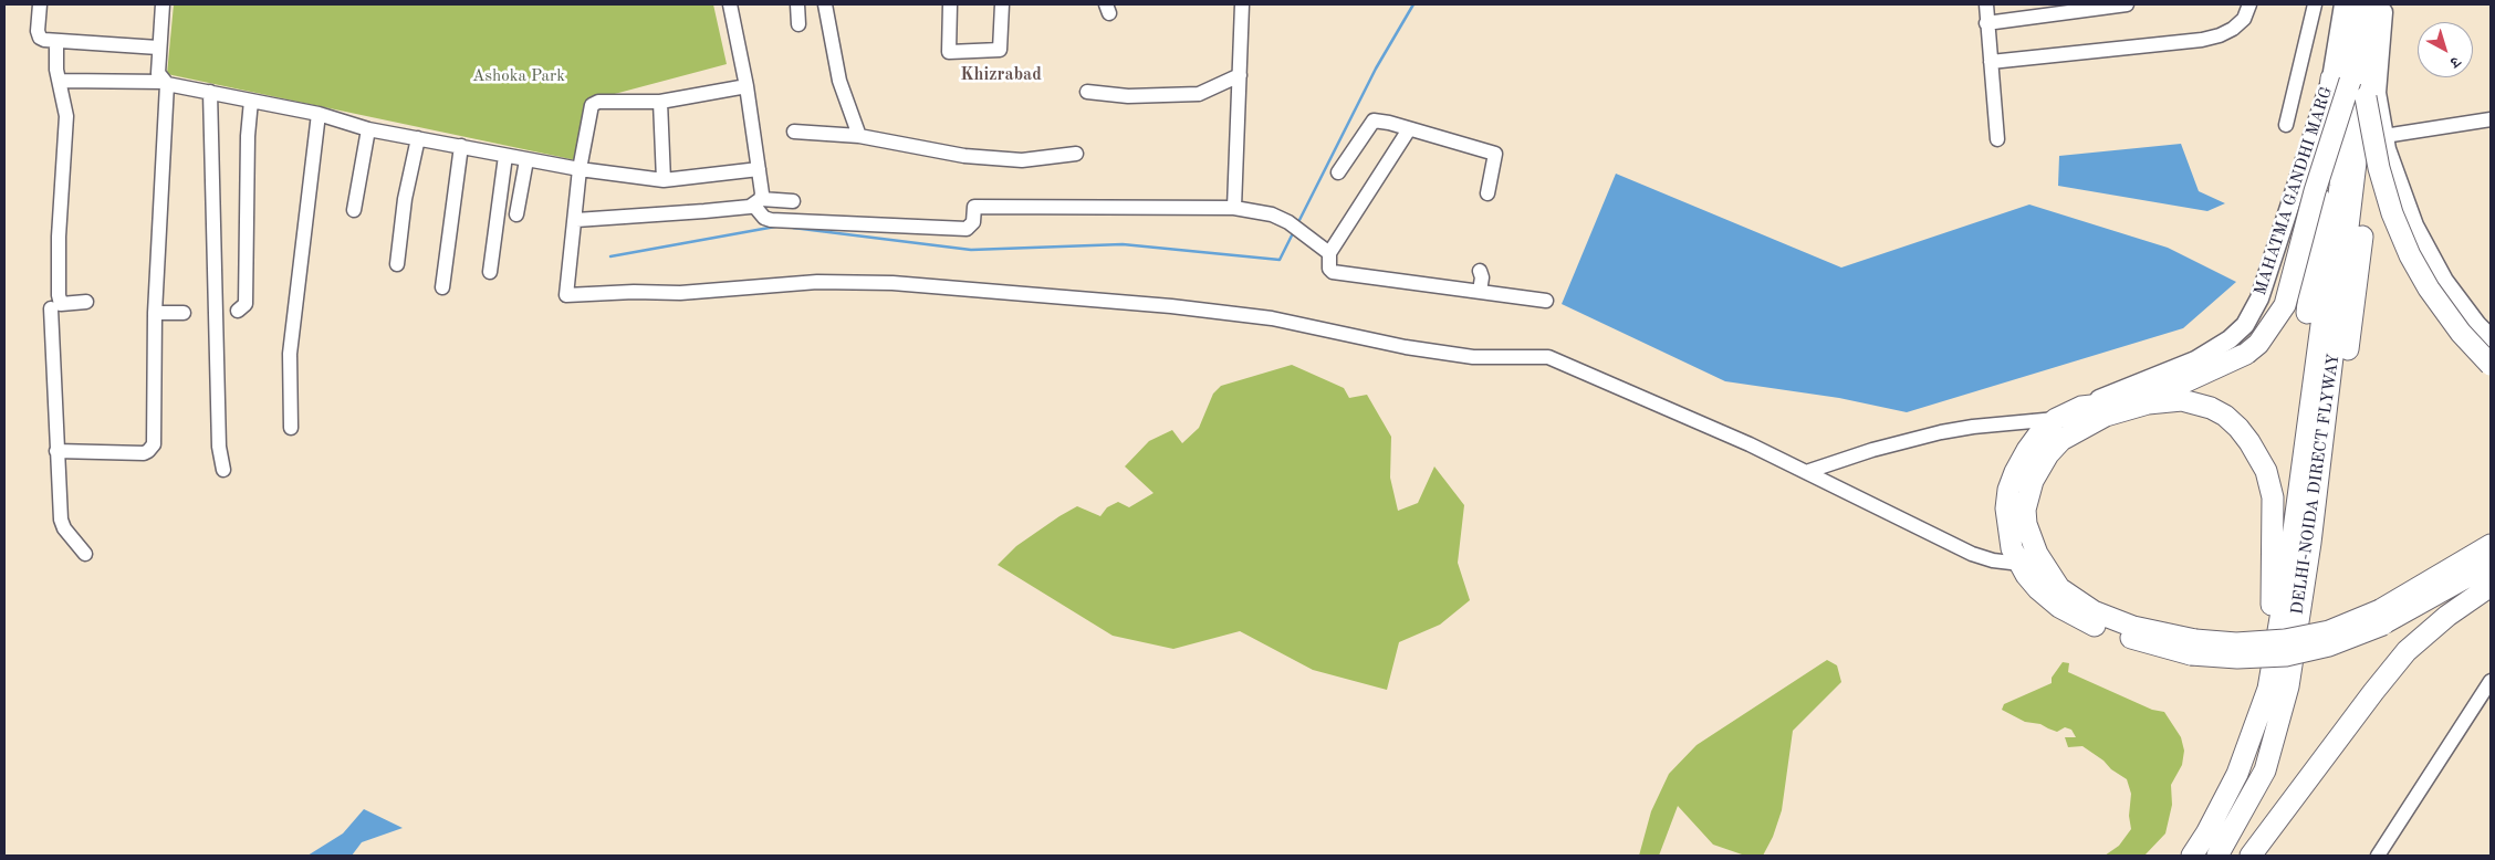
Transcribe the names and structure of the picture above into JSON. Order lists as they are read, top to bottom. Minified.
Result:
{"streets":{"highway":["DELHI-NOIDA DIRECT FLYWAY"],"main road":["MAHATMA GANDHI MARG"]},"crossings":[["MAHATMA GANDHI MARG","DELHI-NOIDA DIRECT FLYWAY"]],"districts":["Khizrabad"],"parks":["Ashoka Park"],"north":"bottom right"}
